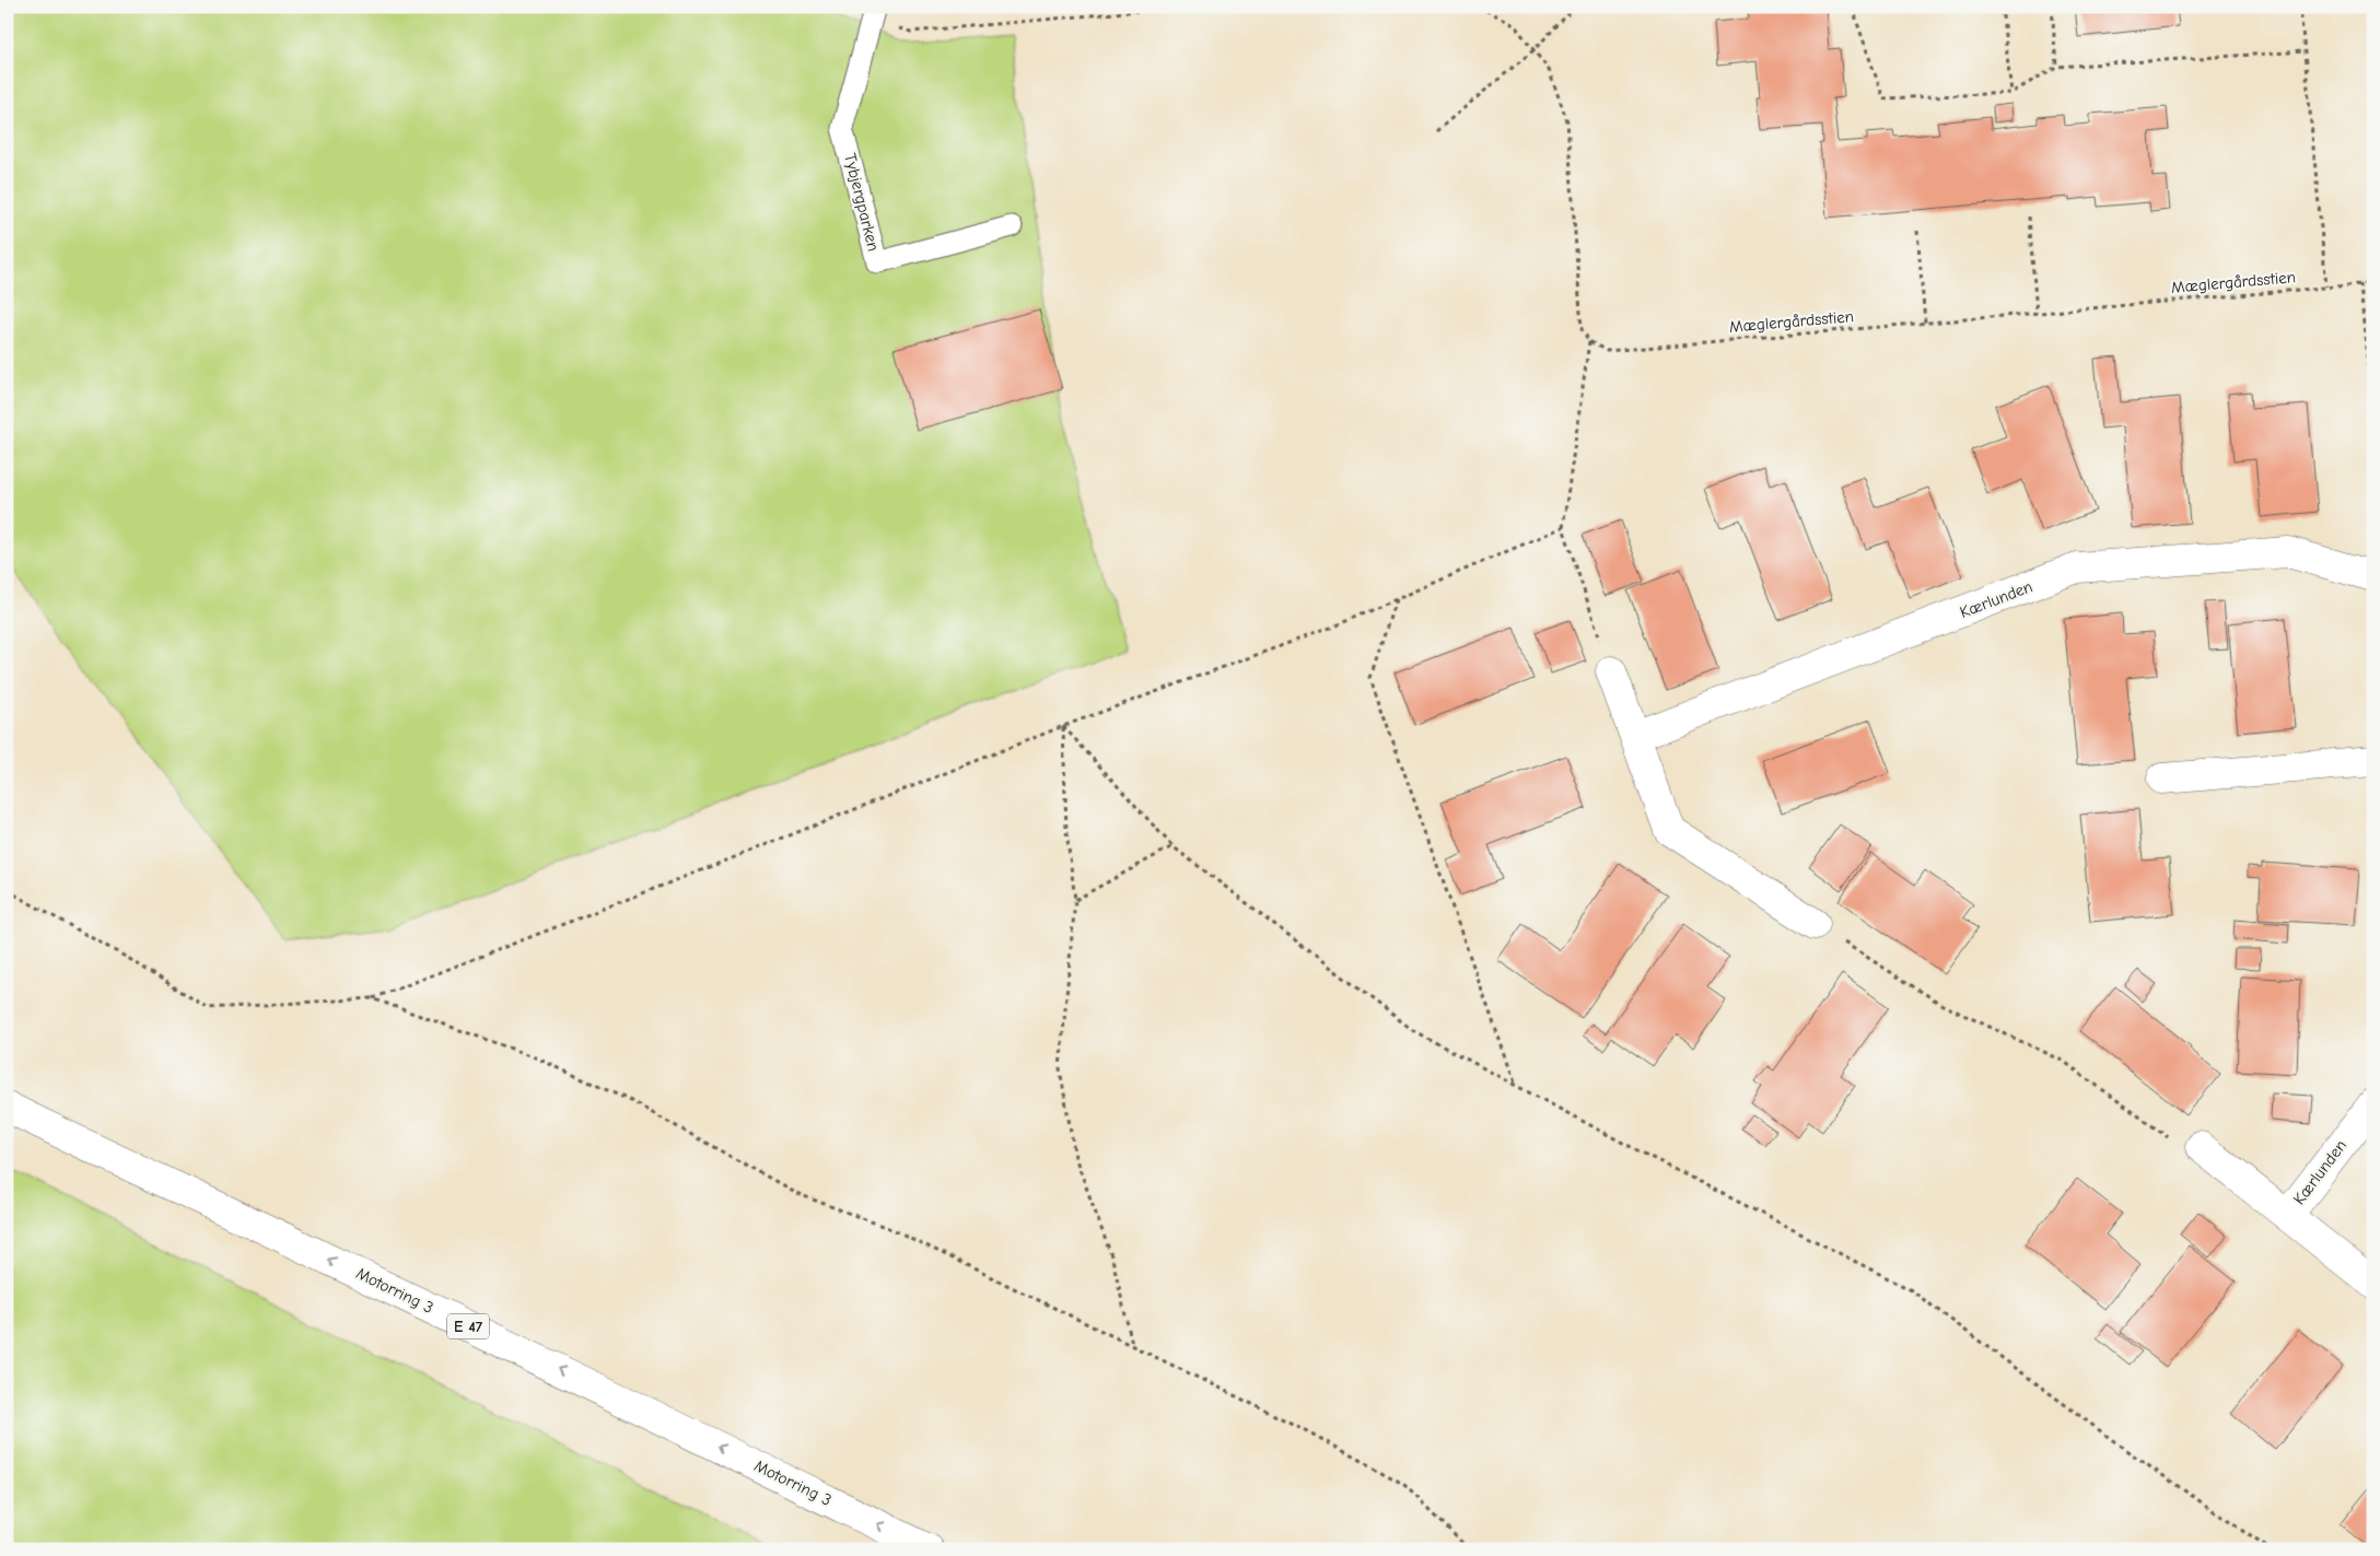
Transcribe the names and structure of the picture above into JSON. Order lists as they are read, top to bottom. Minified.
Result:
{"streets":{"main road":["Kærlunden","Motorring 3","E 47"],"lane":["Tybjergparken"],"path":["Mæglergårdsstien"]},"one_way":["Motorring 3"]}
